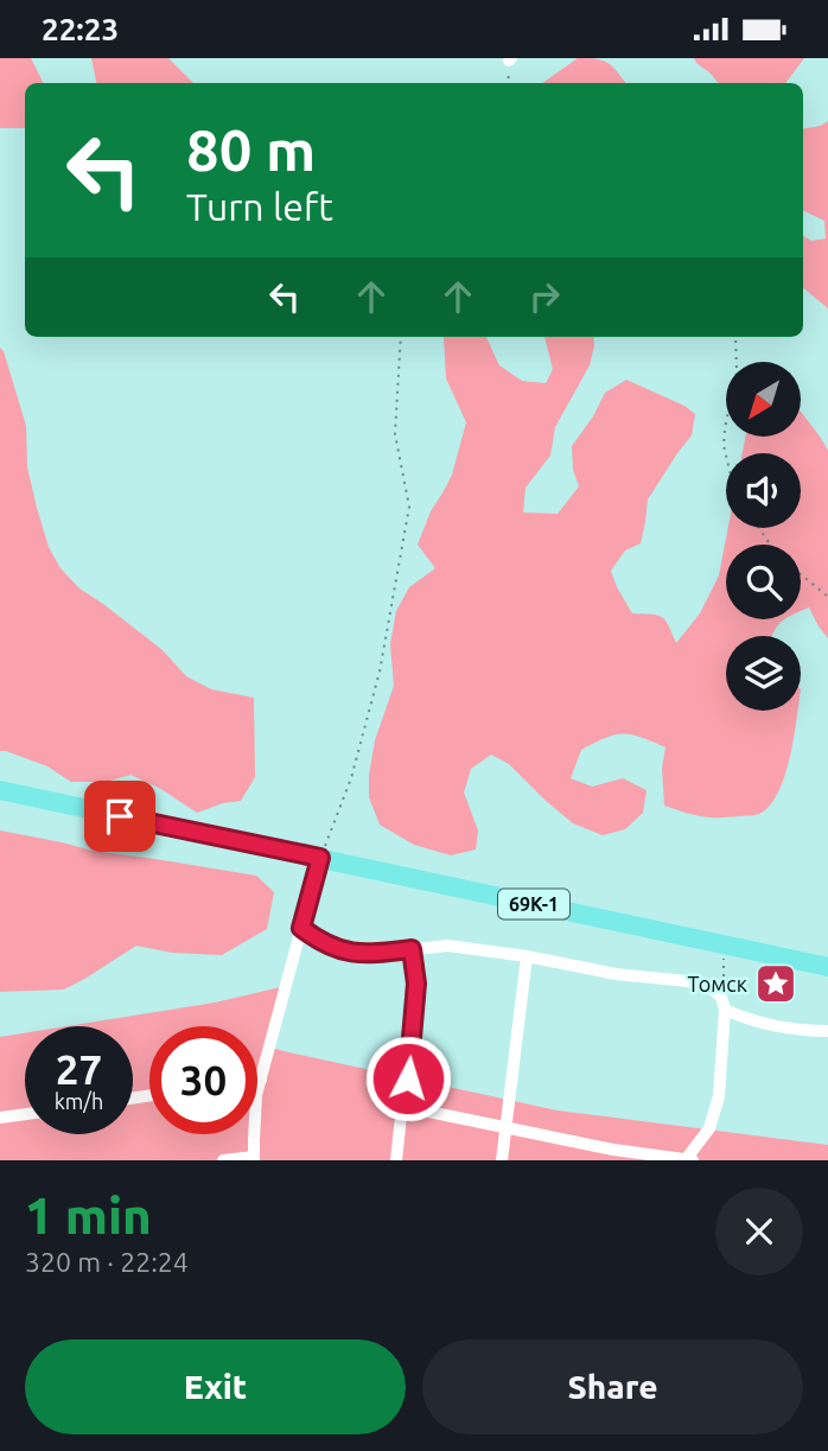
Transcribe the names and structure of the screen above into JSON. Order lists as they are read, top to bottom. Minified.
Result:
{"streets":{"main road":["69К-1"]},"places":{"place":["Томск"]},"north":"bottom left","page":{"status":"22:23","turn":["80 m","Turn left"],"speed":"27 km/h","limit":"30","heading":["1 min","320 m · 22:24"],"buttons":["Exit","Share"]}}
